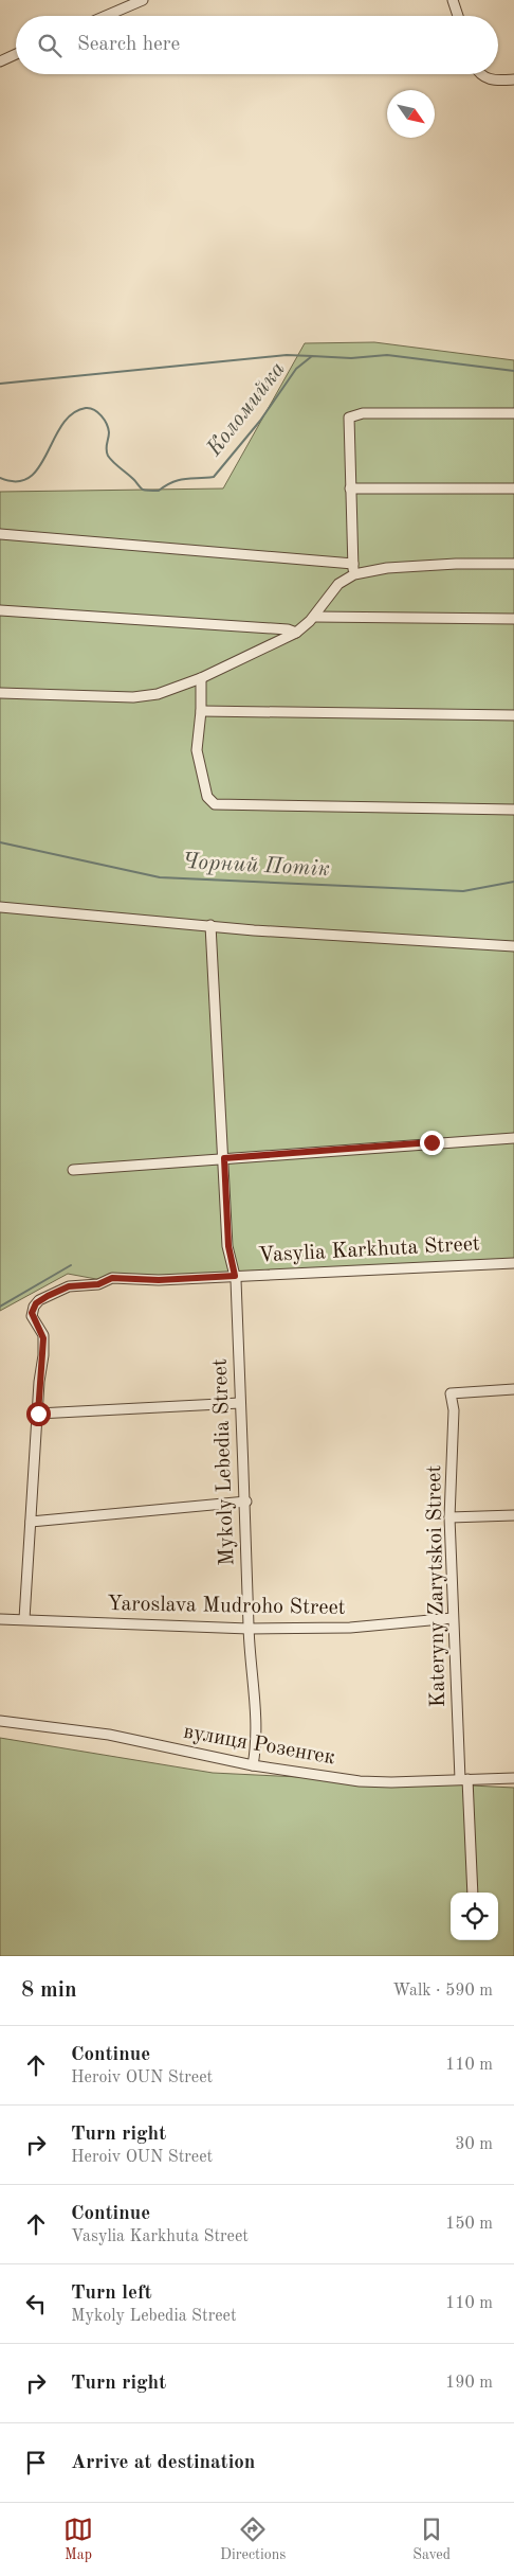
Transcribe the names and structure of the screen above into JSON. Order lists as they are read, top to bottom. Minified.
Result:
{"streets":{"street":["Vasylia Karkhuta Street","Mykoly Lebedia Street","Kateryny Zarytskoi Street","Yaroslava Mudroho Street","вулиця Розенгек"]},"crossings":[["Vasylia Karkhuta Street","Mykoly Lebedia Street"],["Mykoly Lebedia Street","Yaroslava Mudroho Street"],["Mykoly Lebedia Street","вулиця Розенгек"],["Kateryny Zarytskoi Street","Yaroslava Mudroho Street"],["Kateryny Zarytskoi Street","вулиця Розенгек"]],"water":["Коломийка","Чорний Потік"],"north":"bottom right","page":{"search":"Search here","heading":["8 min","Walk · 590 m"],"list":[["Continue","Heroiv OUN Street","110 m"],["Turn right","Heroiv OUN Street","30 m"],["Continue","Vasylia Karkhuta Street","150 m"],["Turn left","Mykoly Lebedia Street","110 m"],["Turn right","190 m"],"Arrive at destination"],"nav":["Map","Directions","Saved"]}}
